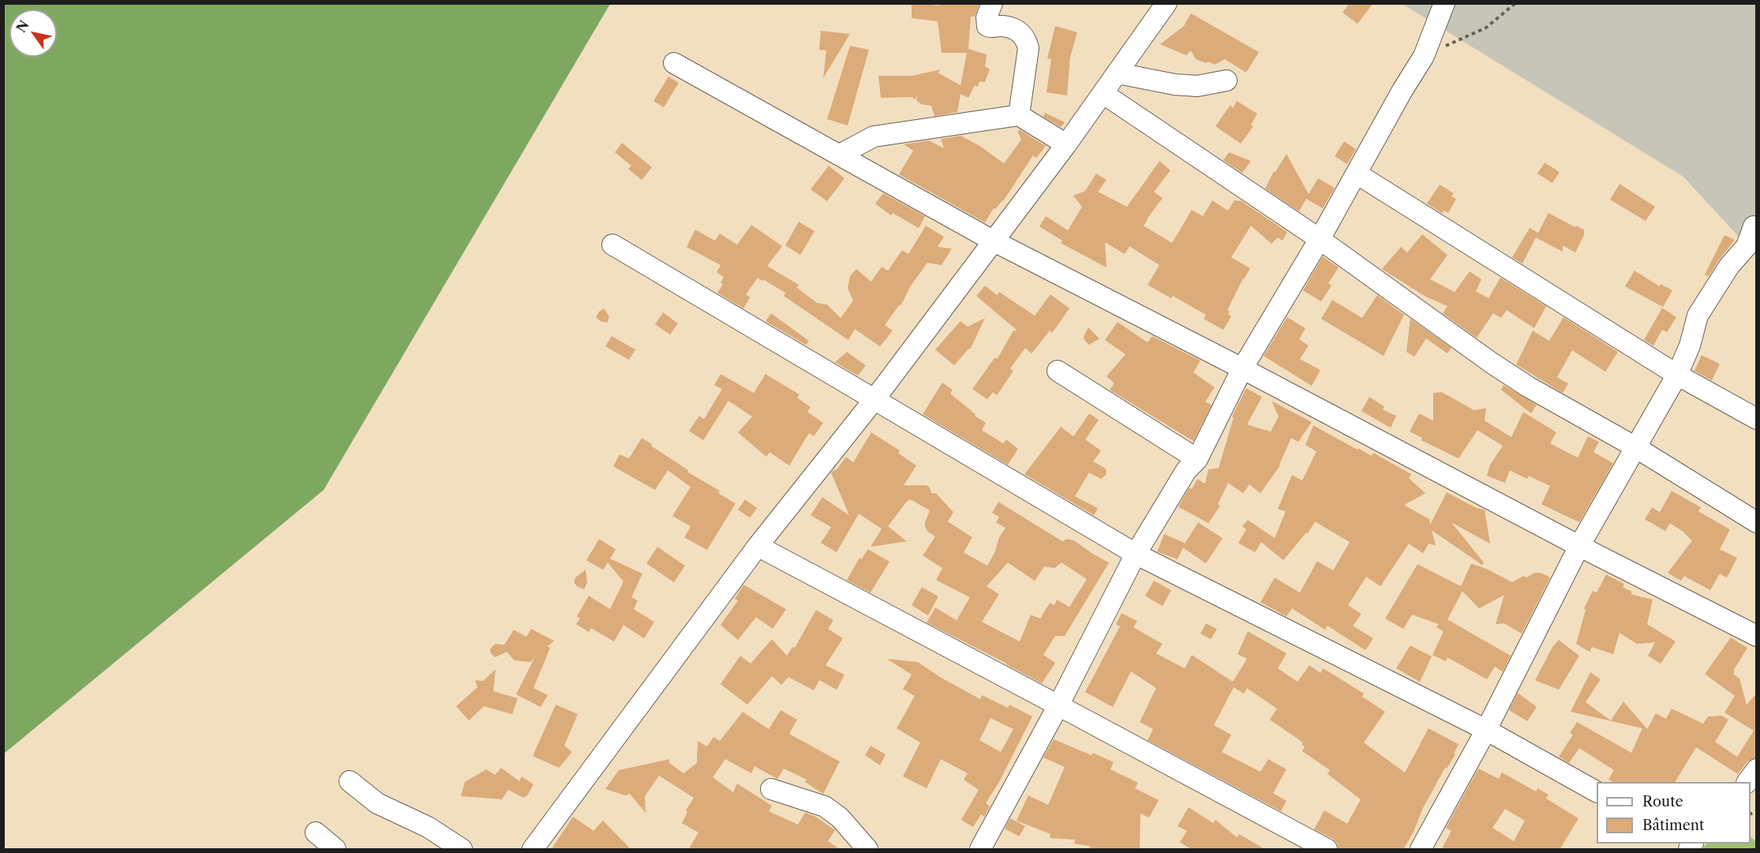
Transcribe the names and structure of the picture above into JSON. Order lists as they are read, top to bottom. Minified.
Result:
{"legend":["Route","Bâtiment"],"north":"top left"}
